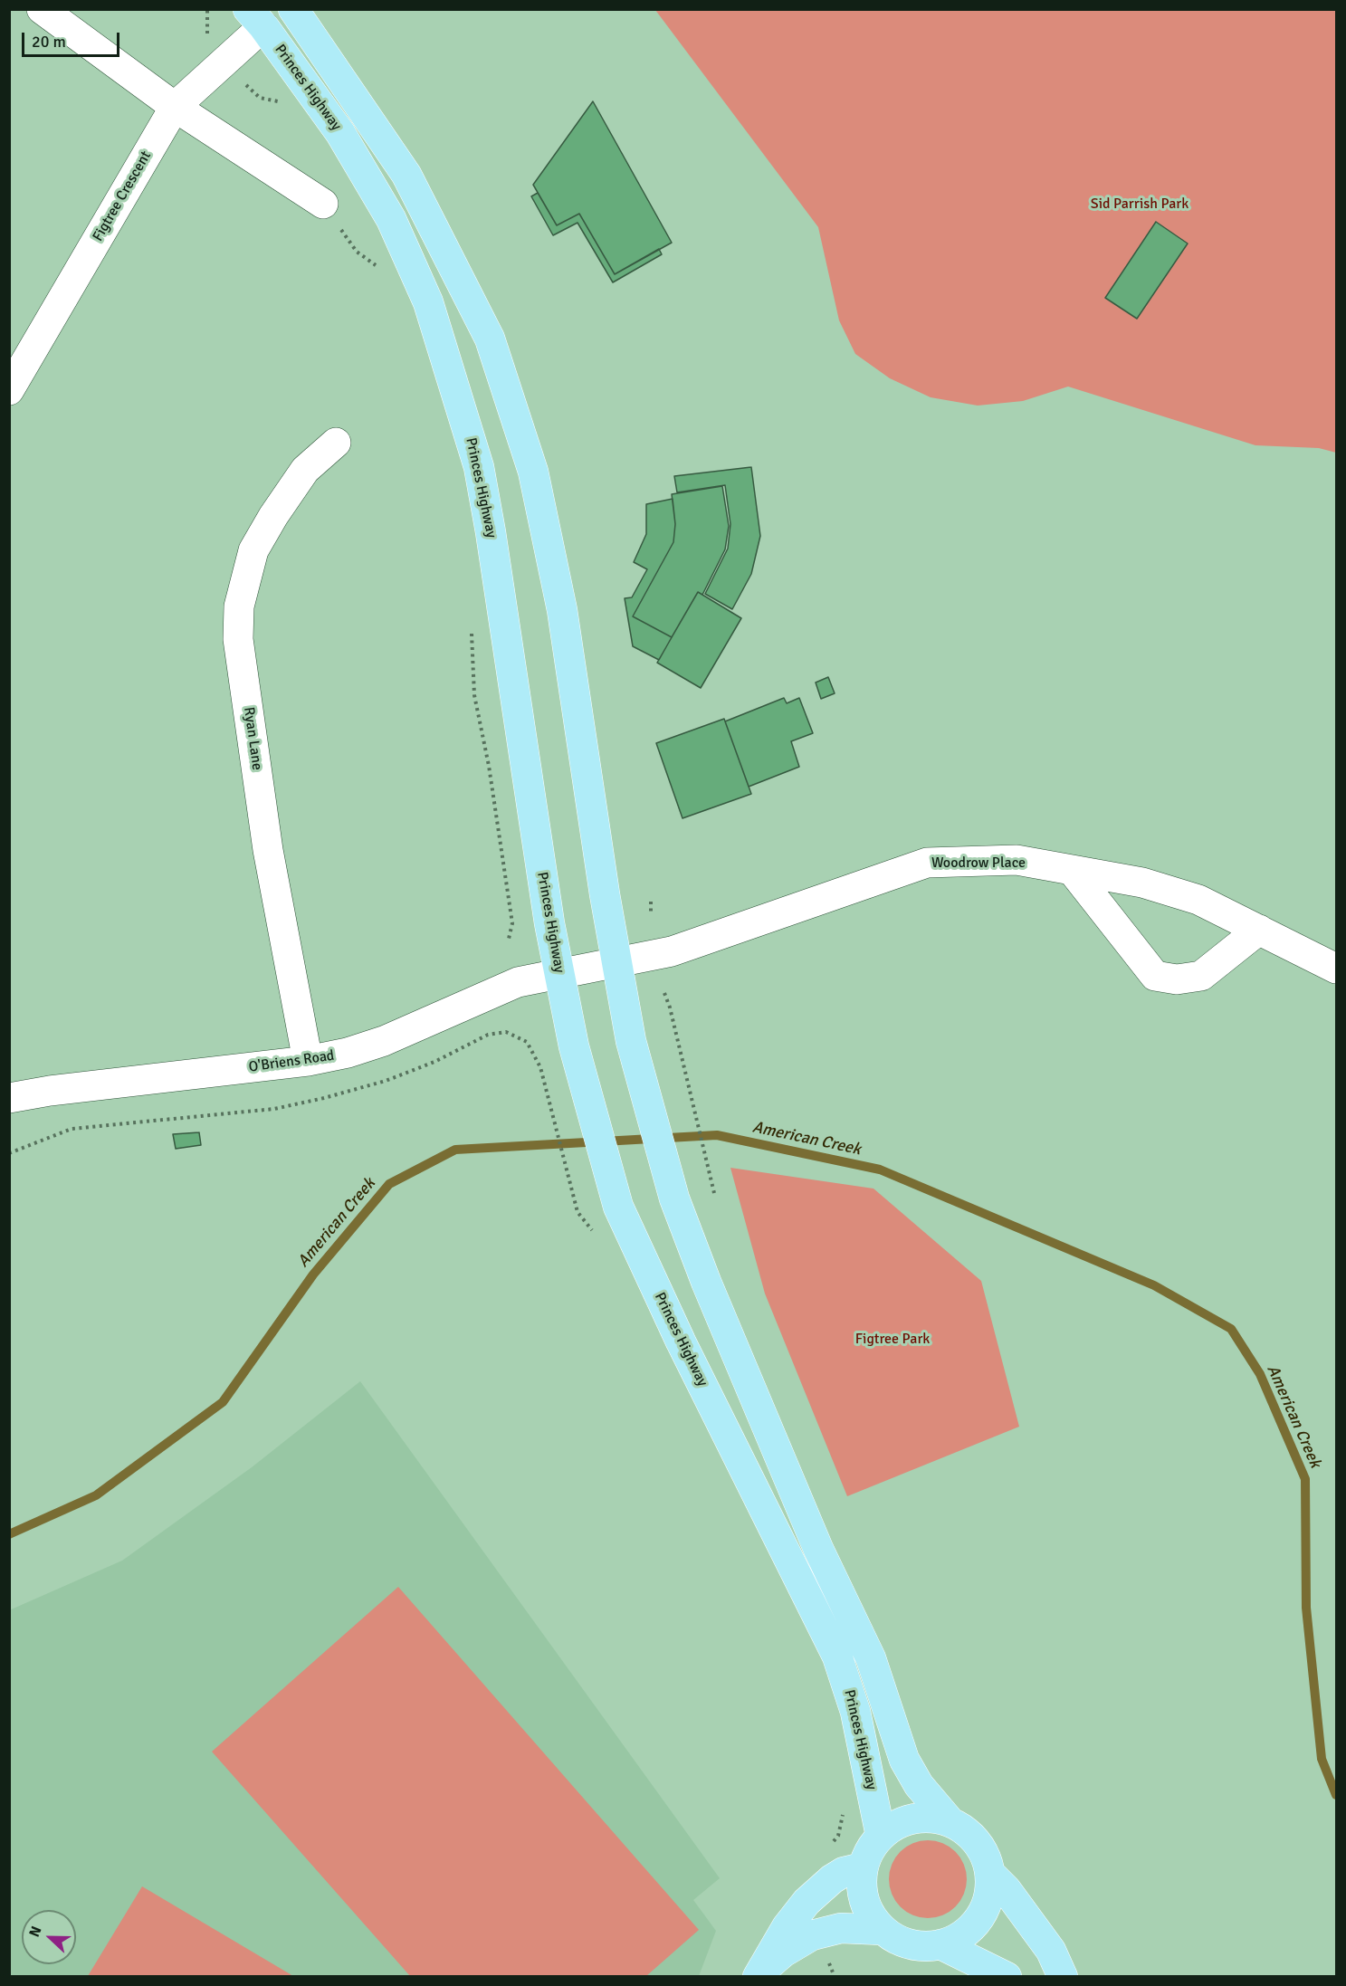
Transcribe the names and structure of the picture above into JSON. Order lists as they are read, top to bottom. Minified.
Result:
{"streets":{"main road":["Princes Highway"],"street":["Figtree Crescent","Ryan Lane","Woodrow Place","O'Briens Road"]},"crossings":[["Princes Highway","Figtree Crescent"],["Princes Highway","Woodrow Place"],["Princes Highway","O'Briens Road"],["Ryan Lane","O'Briens Road"],["Woodrow Place","O'Briens Road"]],"water":["American Creek"],"parks":["Sid Parrish Park","Figtree Park"],"scale_bar":"20 m","north":"left"}
